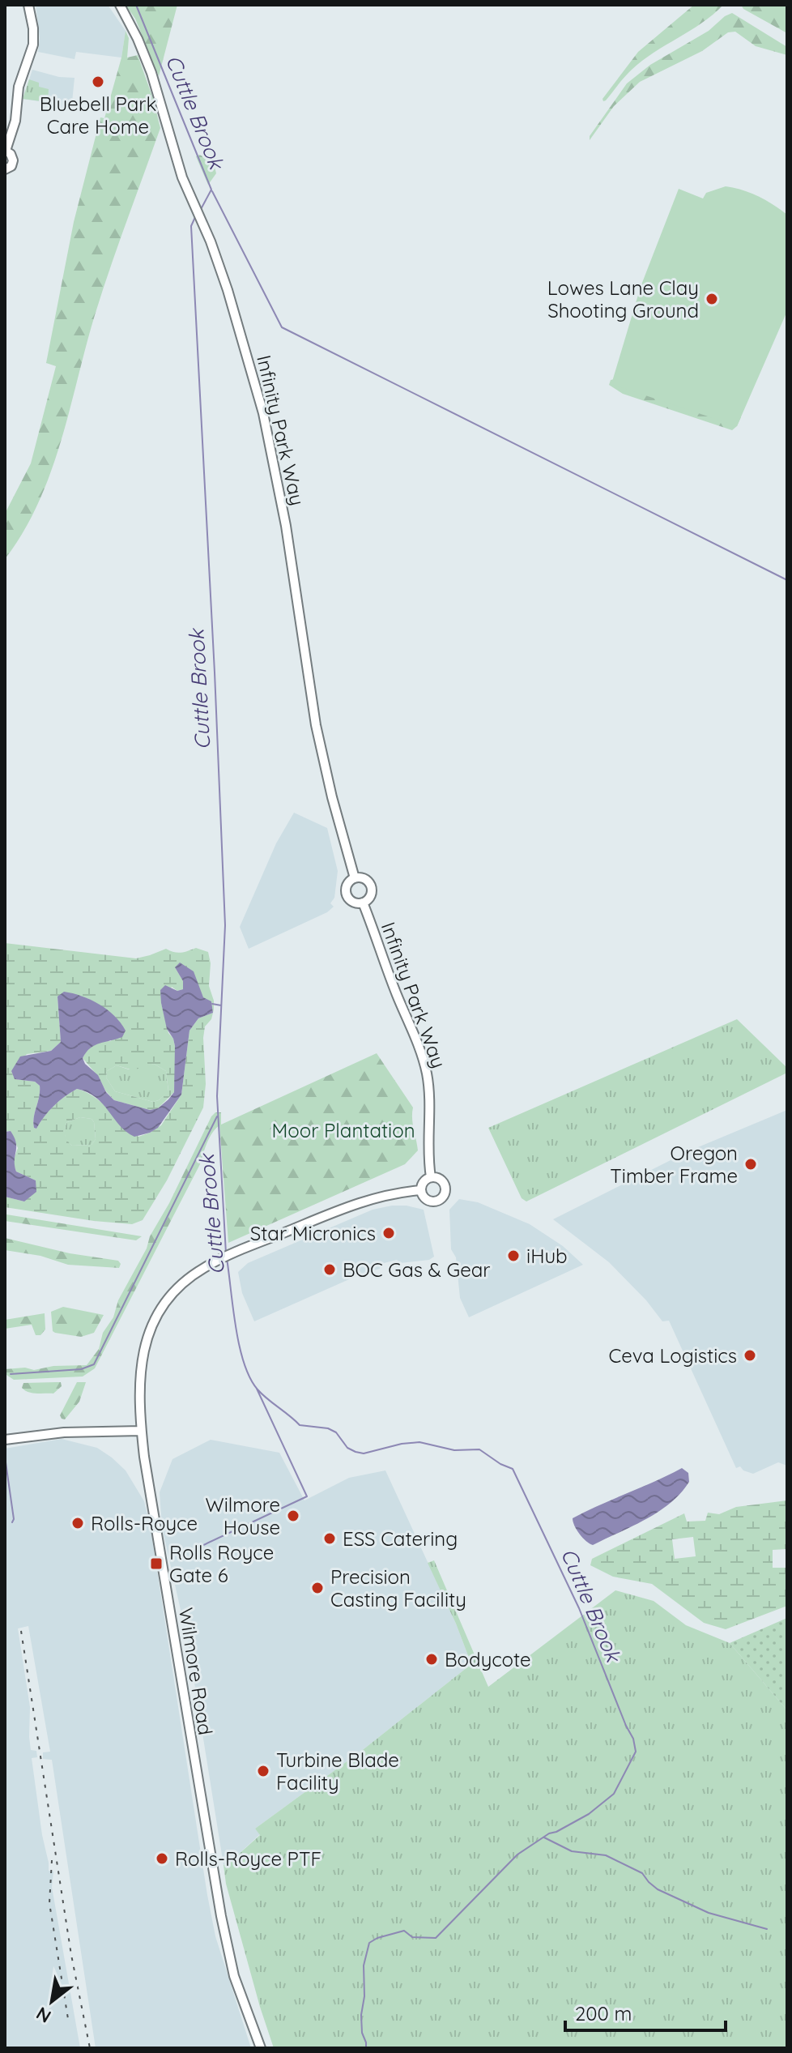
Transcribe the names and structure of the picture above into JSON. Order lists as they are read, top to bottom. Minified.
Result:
{"streets":{"street":["Infinity Park Way","Wilmore Road"]},"water":["Cuttle Brook"],"parks":["Moor Plantation"],"places":{"other":["Bluebell Park Care Home","Lowes Lane Clay Shooting Ground","Oregon Timber Frame","Star Micronics","iHub","BOC Gas & Gear","Ceva Logistics","Wilmore House","Rolls-Royce","ESS Catering","Precision Casting Facility","Bodycote","Turbine Blade Facility","Rolls-Royce PTF"],"transit":["Rolls Royce Gate 6"]},"scale_bar":"200 m","north":"bottom left"}
